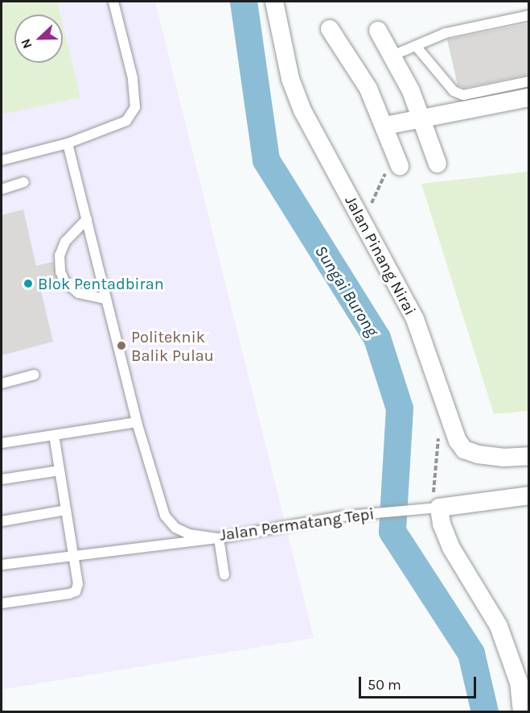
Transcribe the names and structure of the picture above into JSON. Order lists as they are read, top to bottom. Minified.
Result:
{"streets":{"street":["Jalan Pinang Nirai","Jalan Permatang Tepi"]},"water":["Sungai Burong"],"places":["Blok Pentadbiran","Politeknik Balik Pulau"],"scale_bar":"50 m","north":"left"}
